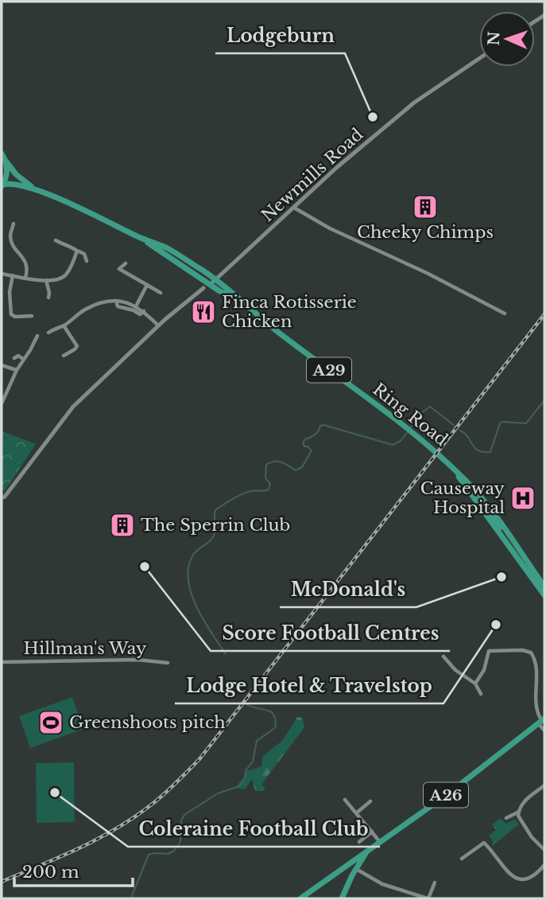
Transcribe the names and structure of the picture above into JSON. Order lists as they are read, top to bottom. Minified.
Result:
{"streets":{"main road":["A29","Ring Road","A26"],"street":["Newmills Road","Hillman's Way"]},"crossings":[["Newmills Road","Ring Road"],["A29","Ring Road"]],"places":{"other":["Lodgeburn","Score Football Centres","McDonald's","Lodge Hotel & Travelstop","Coleraine Football Club"],"building":["Cheeky Chimps","The Sperrin Club"],"restaurant":["Finca Rotisserie Chicken"],"hospital":["Causeway Hospital"],"sports":["Greenshoots pitch"]},"scale_bar":"200 m","north":"left"}
